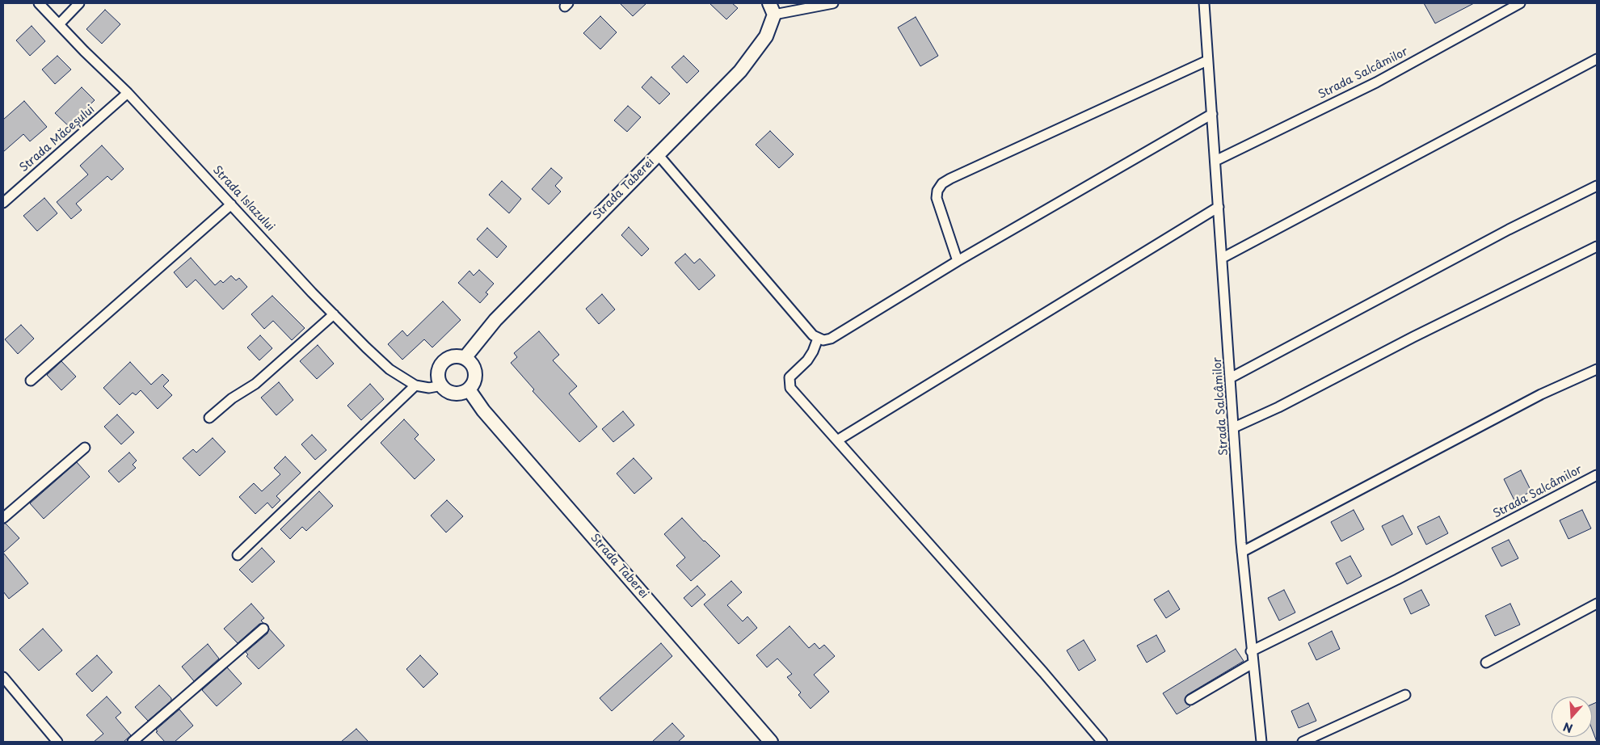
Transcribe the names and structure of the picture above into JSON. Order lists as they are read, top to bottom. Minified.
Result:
{"streets":{"street":["Strada Salcâmilor","Strada Măceșului","Strada Taberei","Strada Islazului"]},"crossings":[["Strada Măceșului","Strada Islazului"],["Strada Taberei","Strada Islazului"]],"north":"bottom"}
